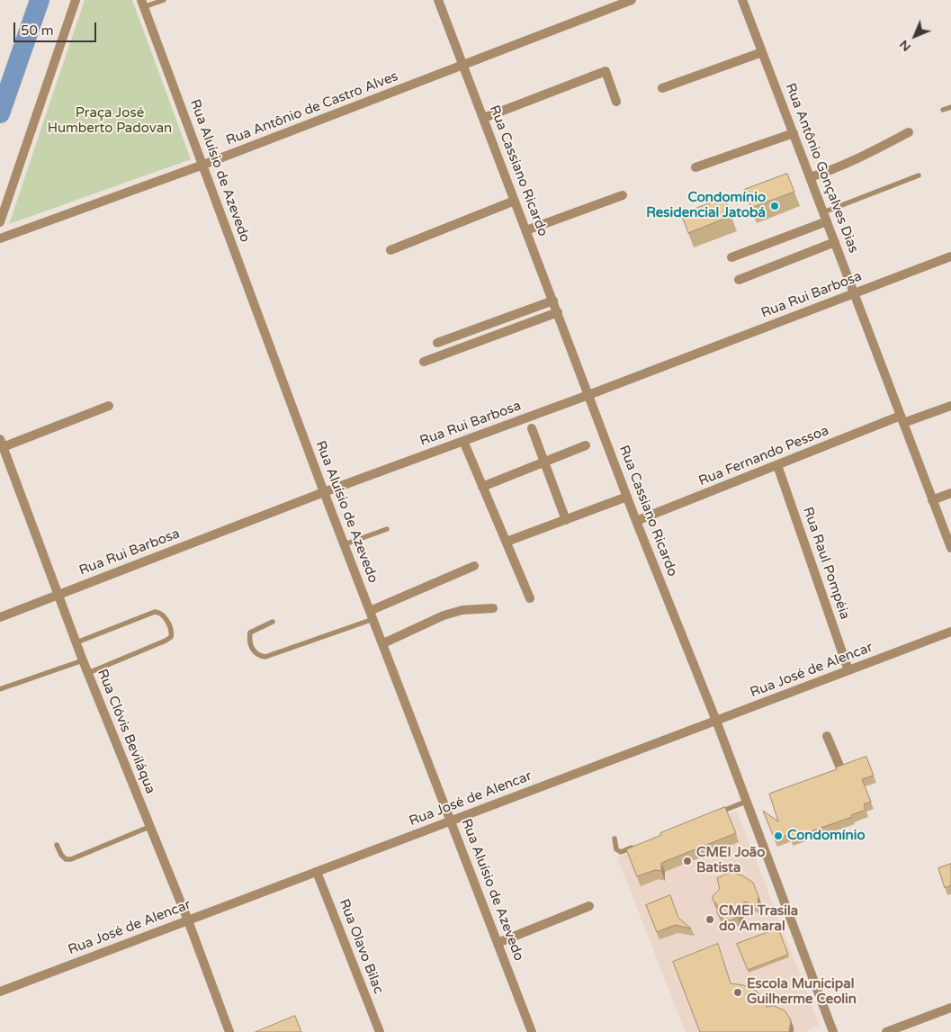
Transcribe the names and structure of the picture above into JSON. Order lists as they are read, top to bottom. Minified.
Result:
{"streets":{"street":["Rua Antônio de Castro Alves","Rua Antônio Gonçalves Dias","Rua Aluísio de Azevedo","Rua Cassiano Ricardo","Rua Rui Barbosa","Rua Fernando Pessoa","Rua Raul Pompéia","Rua José de Alencar","Rua Clóvis Beviláqua","Rua Olavo Bilac"]},"crossings":[["Rua Antônio de Castro Alves","Rua Aluísio de Azevedo"],["Rua Antônio de Castro Alves","Rua Cassiano Ricardo"],["Rua Antônio Gonçalves Dias","Rua Rui Barbosa"],["Rua Antônio Gonçalves Dias","Rua Fernando Pessoa"],["Rua Aluísio de Azevedo","Rua Rui Barbosa"],["Rua Aluísio de Azevedo","Rua José de Alencar"],["Rua Cassiano Ricardo","Rua Rui Barbosa"],["Rua Cassiano Ricardo","Rua Fernando Pessoa"],["Rua Cassiano Ricardo","Rua José de Alencar"],["Rua Rui Barbosa","Rua Clóvis Beviláqua"],["Rua Fernando Pessoa","Rua Raul Pompéia"],["Rua Raul Pompéia","Rua José de Alencar"],["Rua José de Alencar","Rua Clóvis Beviláqua"],["Rua José de Alencar","Rua Olavo Bilac"]],"parks":["Praça José Humberto Padovan"],"places":["Condomínio Residencial Jatobá","Condomínio","CMEI João Batista","CMEI Trasila do Amaral","Escola Municipal Guilherme Ceolin"],"scale_bar":"50 m","north":"bottom left"}
